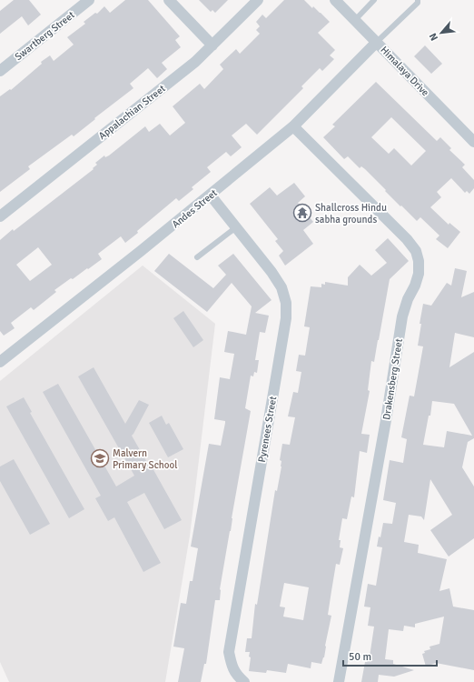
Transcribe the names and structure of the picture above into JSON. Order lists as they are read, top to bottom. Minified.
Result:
{"streets":{"street":["Swartberg Street","Himalaya Drive","Appalachian Street","Andes Street","Drakensberg Street","Pyrenees Street"]},"crossings":[["Himalaya Drive","Andes Street"],["Andes Street","Drakensberg Street"],["Andes Street","Pyrenees Street"]],"places":{"temple":["Shallcross Hindu sabha grounds"],"school or university":["Malvern Primary School"]},"scale_bar":"50 m","north":"bottom left"}
